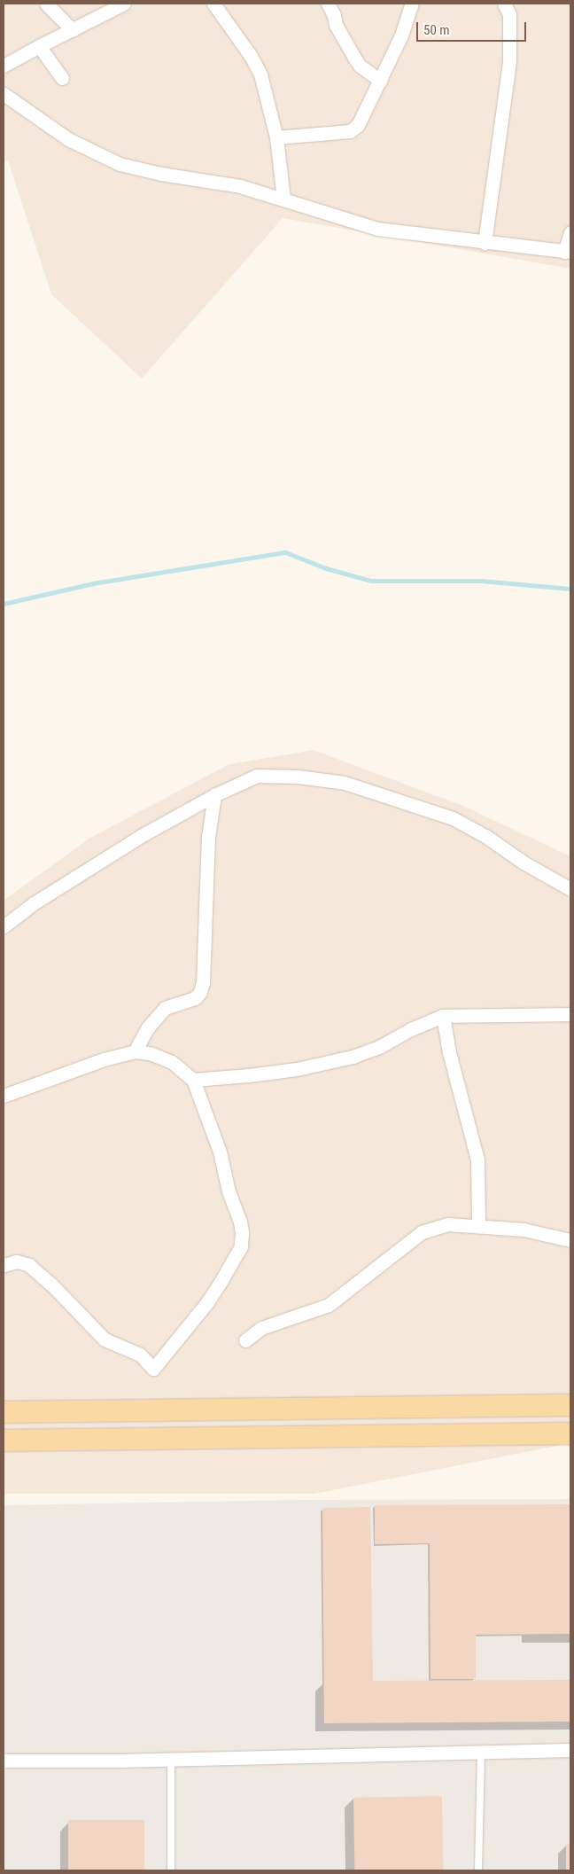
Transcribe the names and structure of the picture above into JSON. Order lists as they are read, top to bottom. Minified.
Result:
{"scale_bar":"50 m"}
